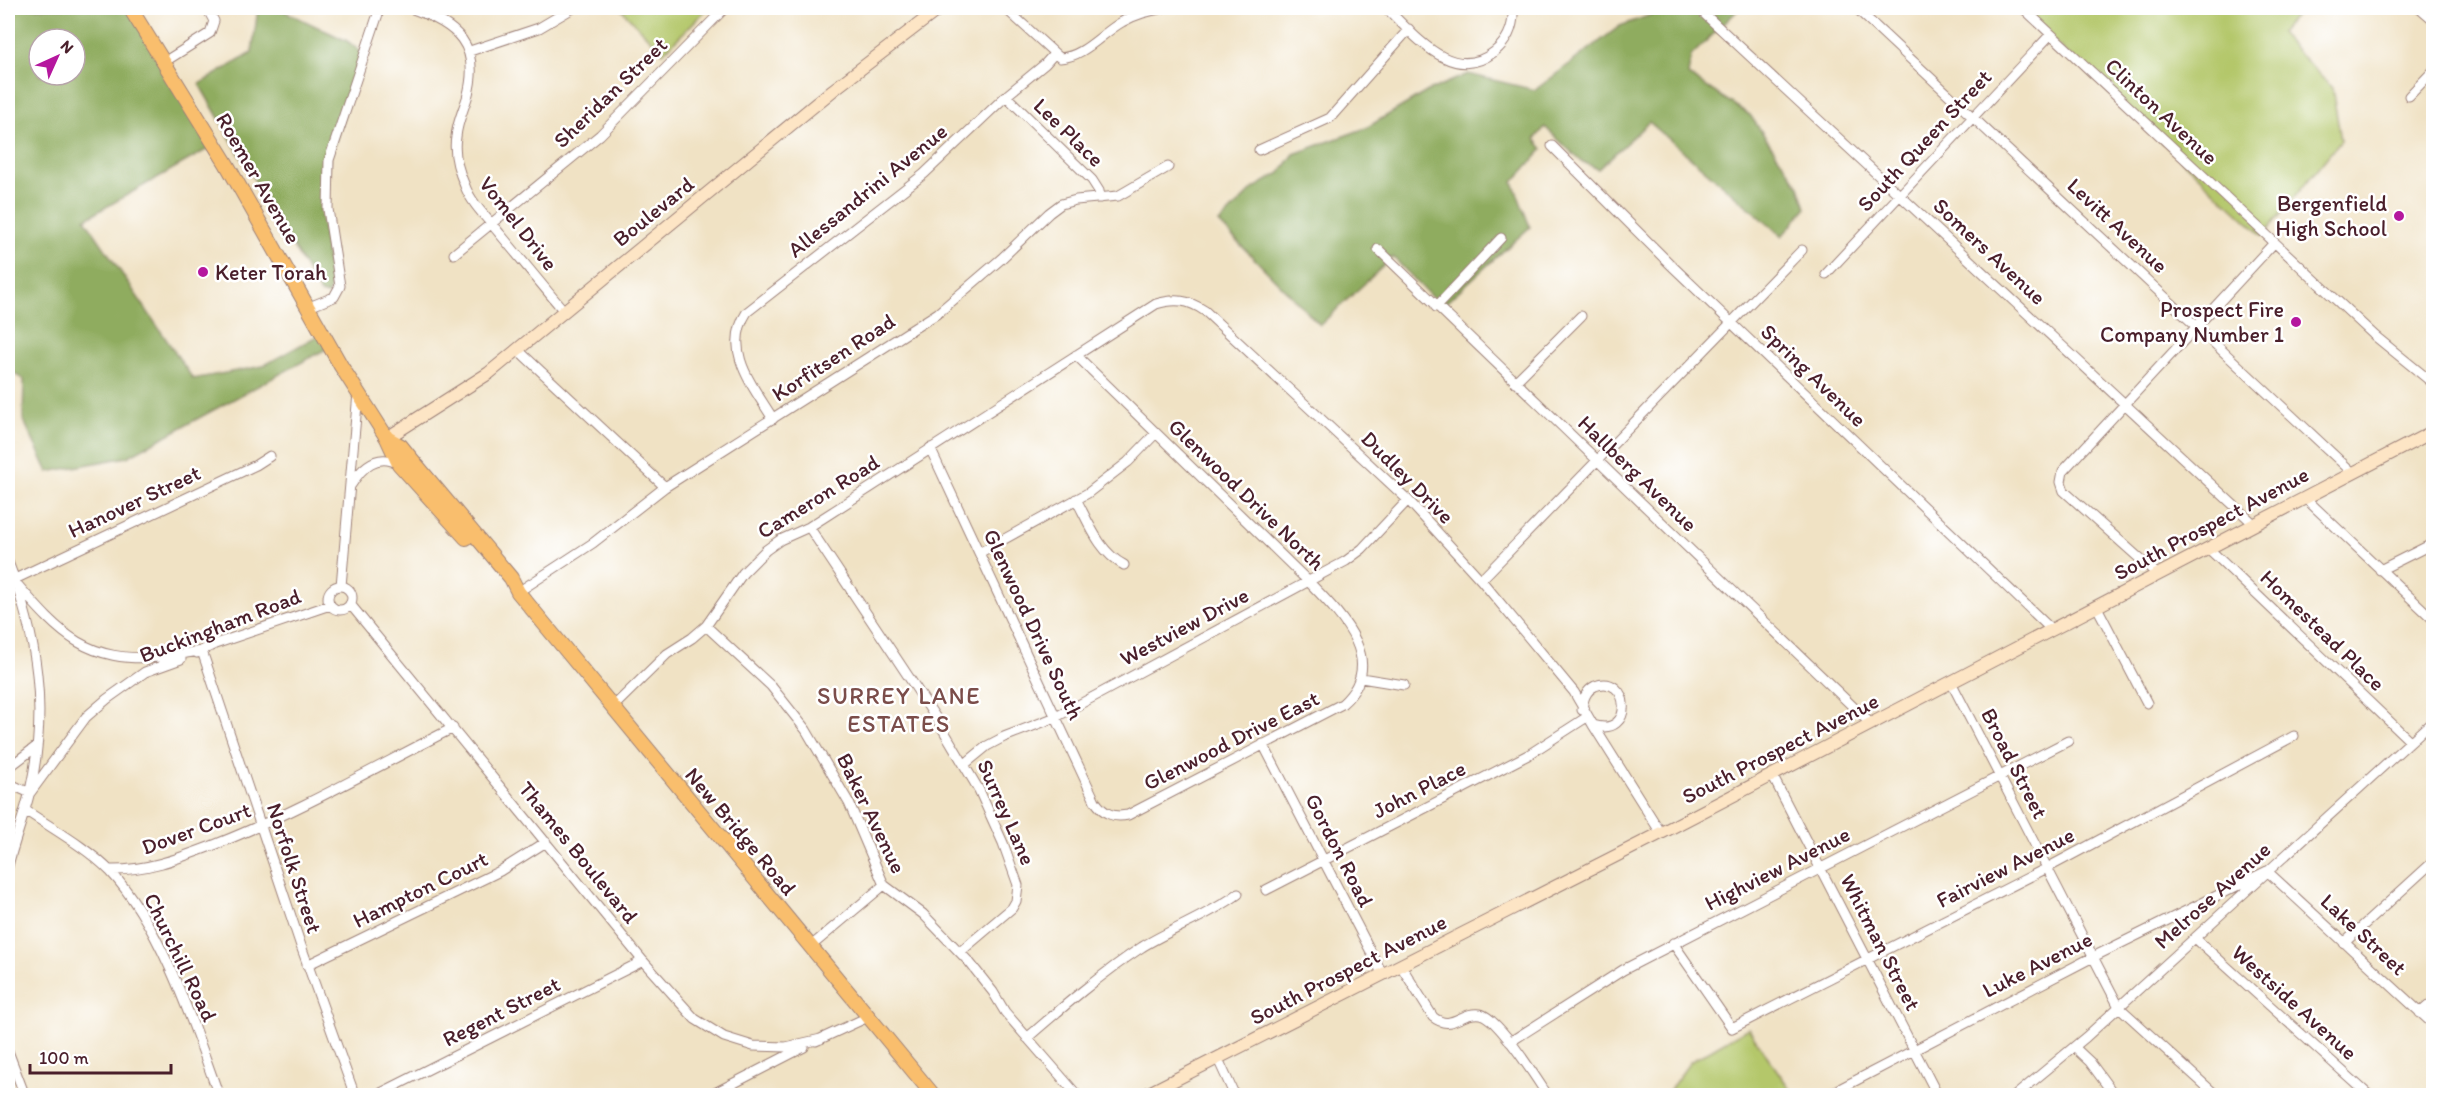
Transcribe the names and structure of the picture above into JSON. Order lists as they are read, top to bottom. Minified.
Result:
{"streets":{"main road":["Roemer Avenue","New Bridge Road"],"street":["Sheridan Street","Clinton Avenue","Lee Place","South Queen Street","Allessandrini Avenue","Boulevard","Vomel Drive","Levitt Avenue","Somers Avenue","Korfitsen Road","Spring Avenue","Hallberg Avenue","Dudley Drive","Glenwood Drive North","Cameron Road","Hanover Street","South Prospect Avenue","Glenwood Drive South","Buckingham Road","Westview Drive","Homestead Place","Glenwood Drive East","Broad Street","John Place","Surrey Lane","Baker Avenue","Dover Court","Gordon Road","Thames Boulevard","Fairview Avenue","Norfolk Street","Highview Avenue","Hampton Court","Melrose Avenue","Lake Street","Whitman Street","Churchill Road","Luke Avenue","Westside Avenue","Regent Street"]},"crossings":[["Sheridan Street","Vomel Drive"],["Clinton Avenue","South Queen Street"],["Lee Place","Allessandrini Avenue"],["Lee Place","Korfitsen Road"],["South Queen Street","Levitt Avenue"],["South Queen Street","Somers Avenue"],["Roemer Avenue","New Bridge Road"],["Allessandrini Avenue","Korfitsen Road"],["Boulevard","Vomel Drive"],["Boulevard","New Bridge Road"],["Levitt Avenue","South Prospect Avenue"],["Somers Avenue","South Prospect Avenue"],["Korfitsen Road","New Bridge Road"],["Spring Avenue","South Prospect Avenue"],["Hallberg Avenue","South Prospect Avenue"],["Dudley Drive","Cameron Road"],["Dudley Drive","South Prospect Avenue"],["Dudley Drive","Westview Drive"],["Dudley Drive","John Place"],["Glenwood Drive North","Cameron Road"],["Glenwood Drive North","Westview Drive"],["Glenwood Drive North","Glenwood Drive East"],["Cameron Road","Glenwood Drive South"],["Cameron Road","Surrey Lane"],["Cameron Road","Baker Avenue"],["Cameron Road","New Bridge Road"],["South Prospect Avenue","Homestead Place"],["South Prospect Avenue","Broad Street"],["South Prospect Avenue","Gordon Road"],["South Prospect Avenue","Whitman Street"],["Glenwood Drive South","Westview Drive"],["Glenwood Drive South","Glenwood Drive East"],["Buckingham Road","Thames Boulevard"],["Buckingham Road","Norfolk Street"],["Westview Drive","Surrey Lane"],["Homestead Place","Melrose Avenue"],["Glenwood Drive East","Gordon Road"],["Broad Street","Fairview Avenue"],["Broad Street","Highview Avenue"],["Broad Street","Melrose Avenue"],["Broad Street","Luke Avenue"],["John Place","Gordon Road"],["Surrey Lane","Baker Avenue"],["Dover Court","Thames Boulevard"],["Dover Court","Norfolk Street"],["Dover Court","Churchill Road"],["Thames Boulevard","Hampton Court"],["Thames Boulevard","Regent Street"],["Fairview Avenue","Highview Avenue"],["Fairview Avenue","Whitman Street"],["Norfolk Street","Hampton Court"],["Highview Avenue","Whitman Street"],["Melrose Avenue","Lake Street"],["Melrose Avenue","Luke Avenue"],["Melrose Avenue","Westside Avenue"],["Lake Street","Luke Avenue"],["Whitman Street","Luke Avenue"]],"districts":["SURREY LANE ESTATES"],"places":["Bergenfield High School","Keter Torah","Prospect Fire Company Number 1"],"scale_bar":"100 m","north":"top right"}
